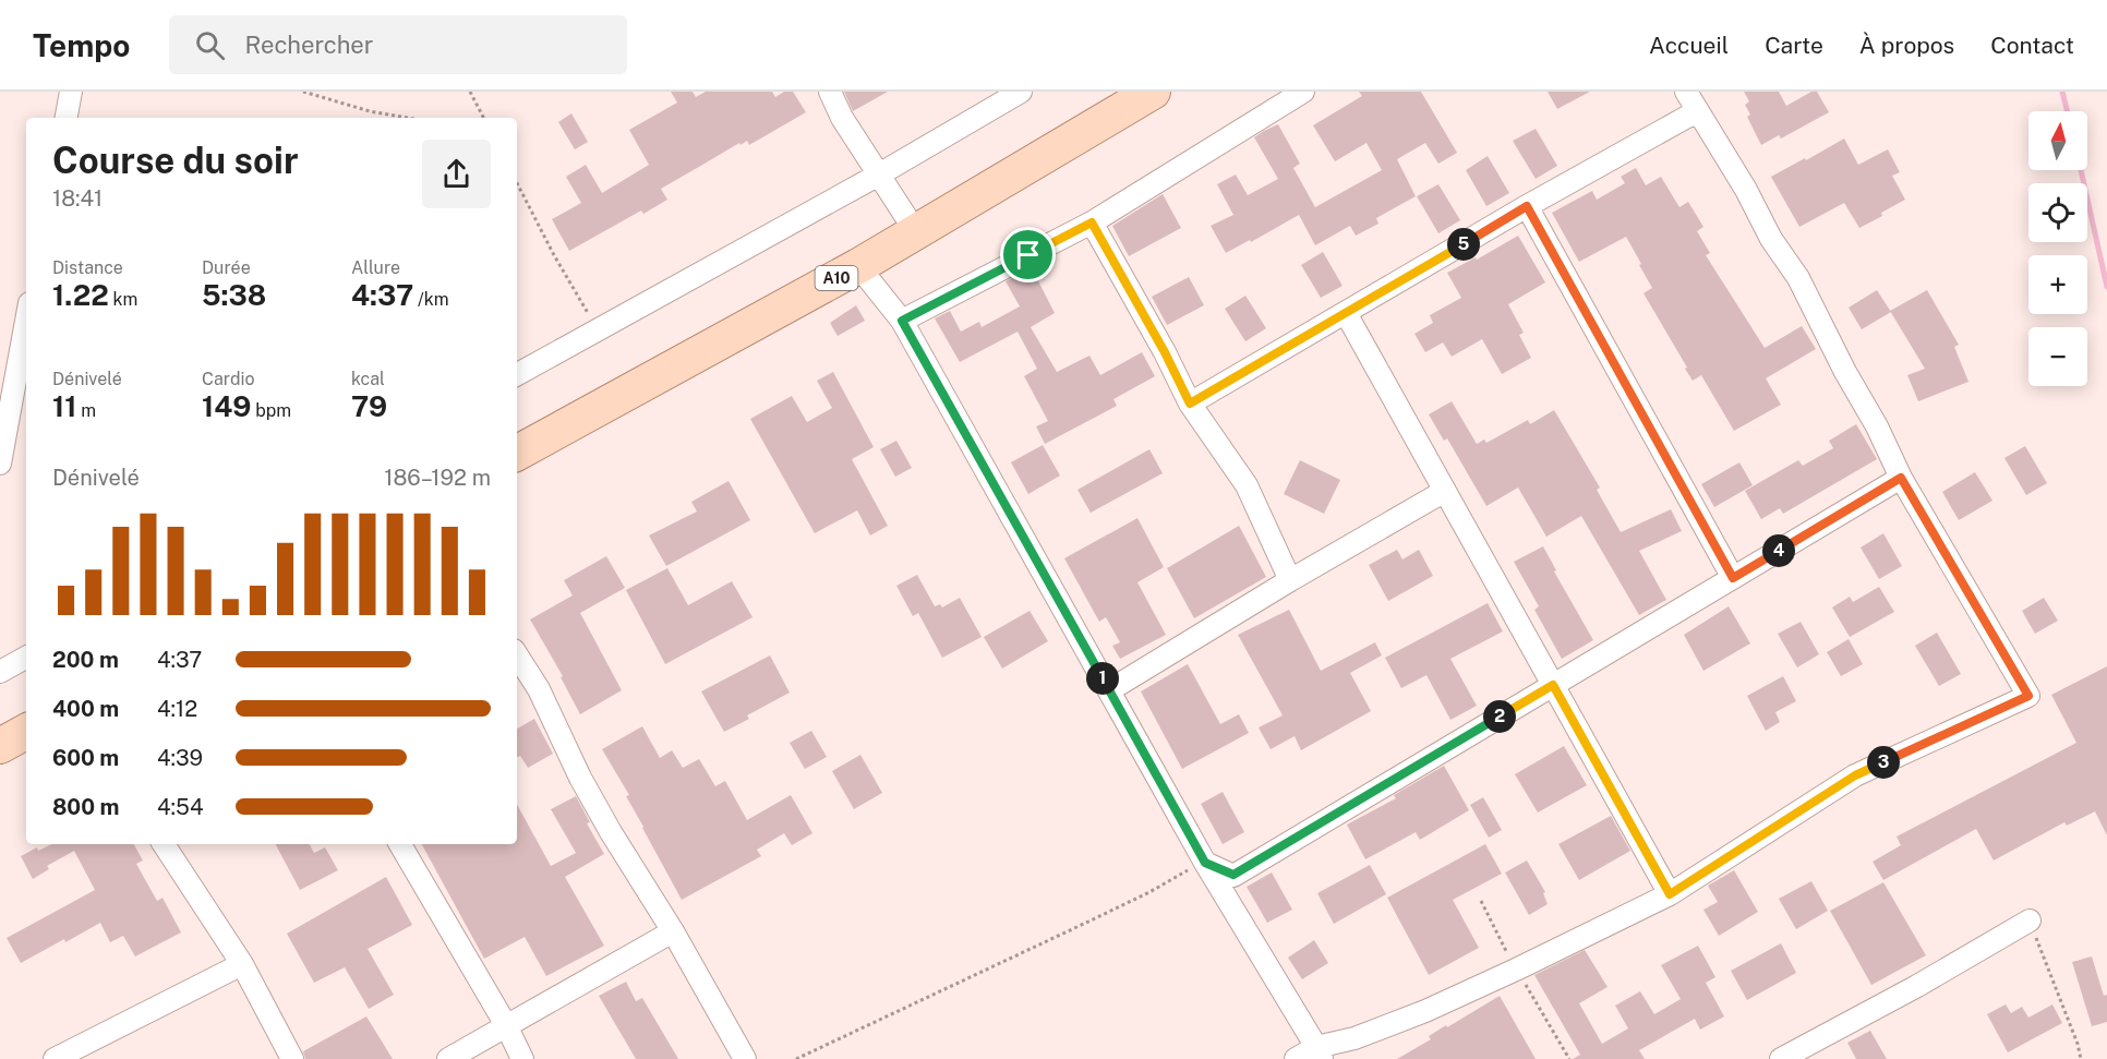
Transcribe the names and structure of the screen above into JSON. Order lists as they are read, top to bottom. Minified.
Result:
{"streets":{"main road":["A10"]},"north":"top","page":{"header":"Tempo","search":"Rechercher","nav":["Accueil","Carte","À propos","Contact"],"map_buttons":["+","−"],"heading":["Course du soir","18:41"],"pins":["5","4","1","2","3"],"stats":[["Distance","1.22 km"],["Durée","5:38"],["Allure","4:37 /km"],["Dénivelé","11 m"],["Cardio","149 bpm"],["kcal","79"]],"chart":["Dénivelé","186–192 m"],"list":[{"name":"200 m","note":"4:37"},{"name":"400 m","note":"4:12"},{"name":"600 m","note":"4:39"},{"name":"800 m","note":"4:54"}]}}
